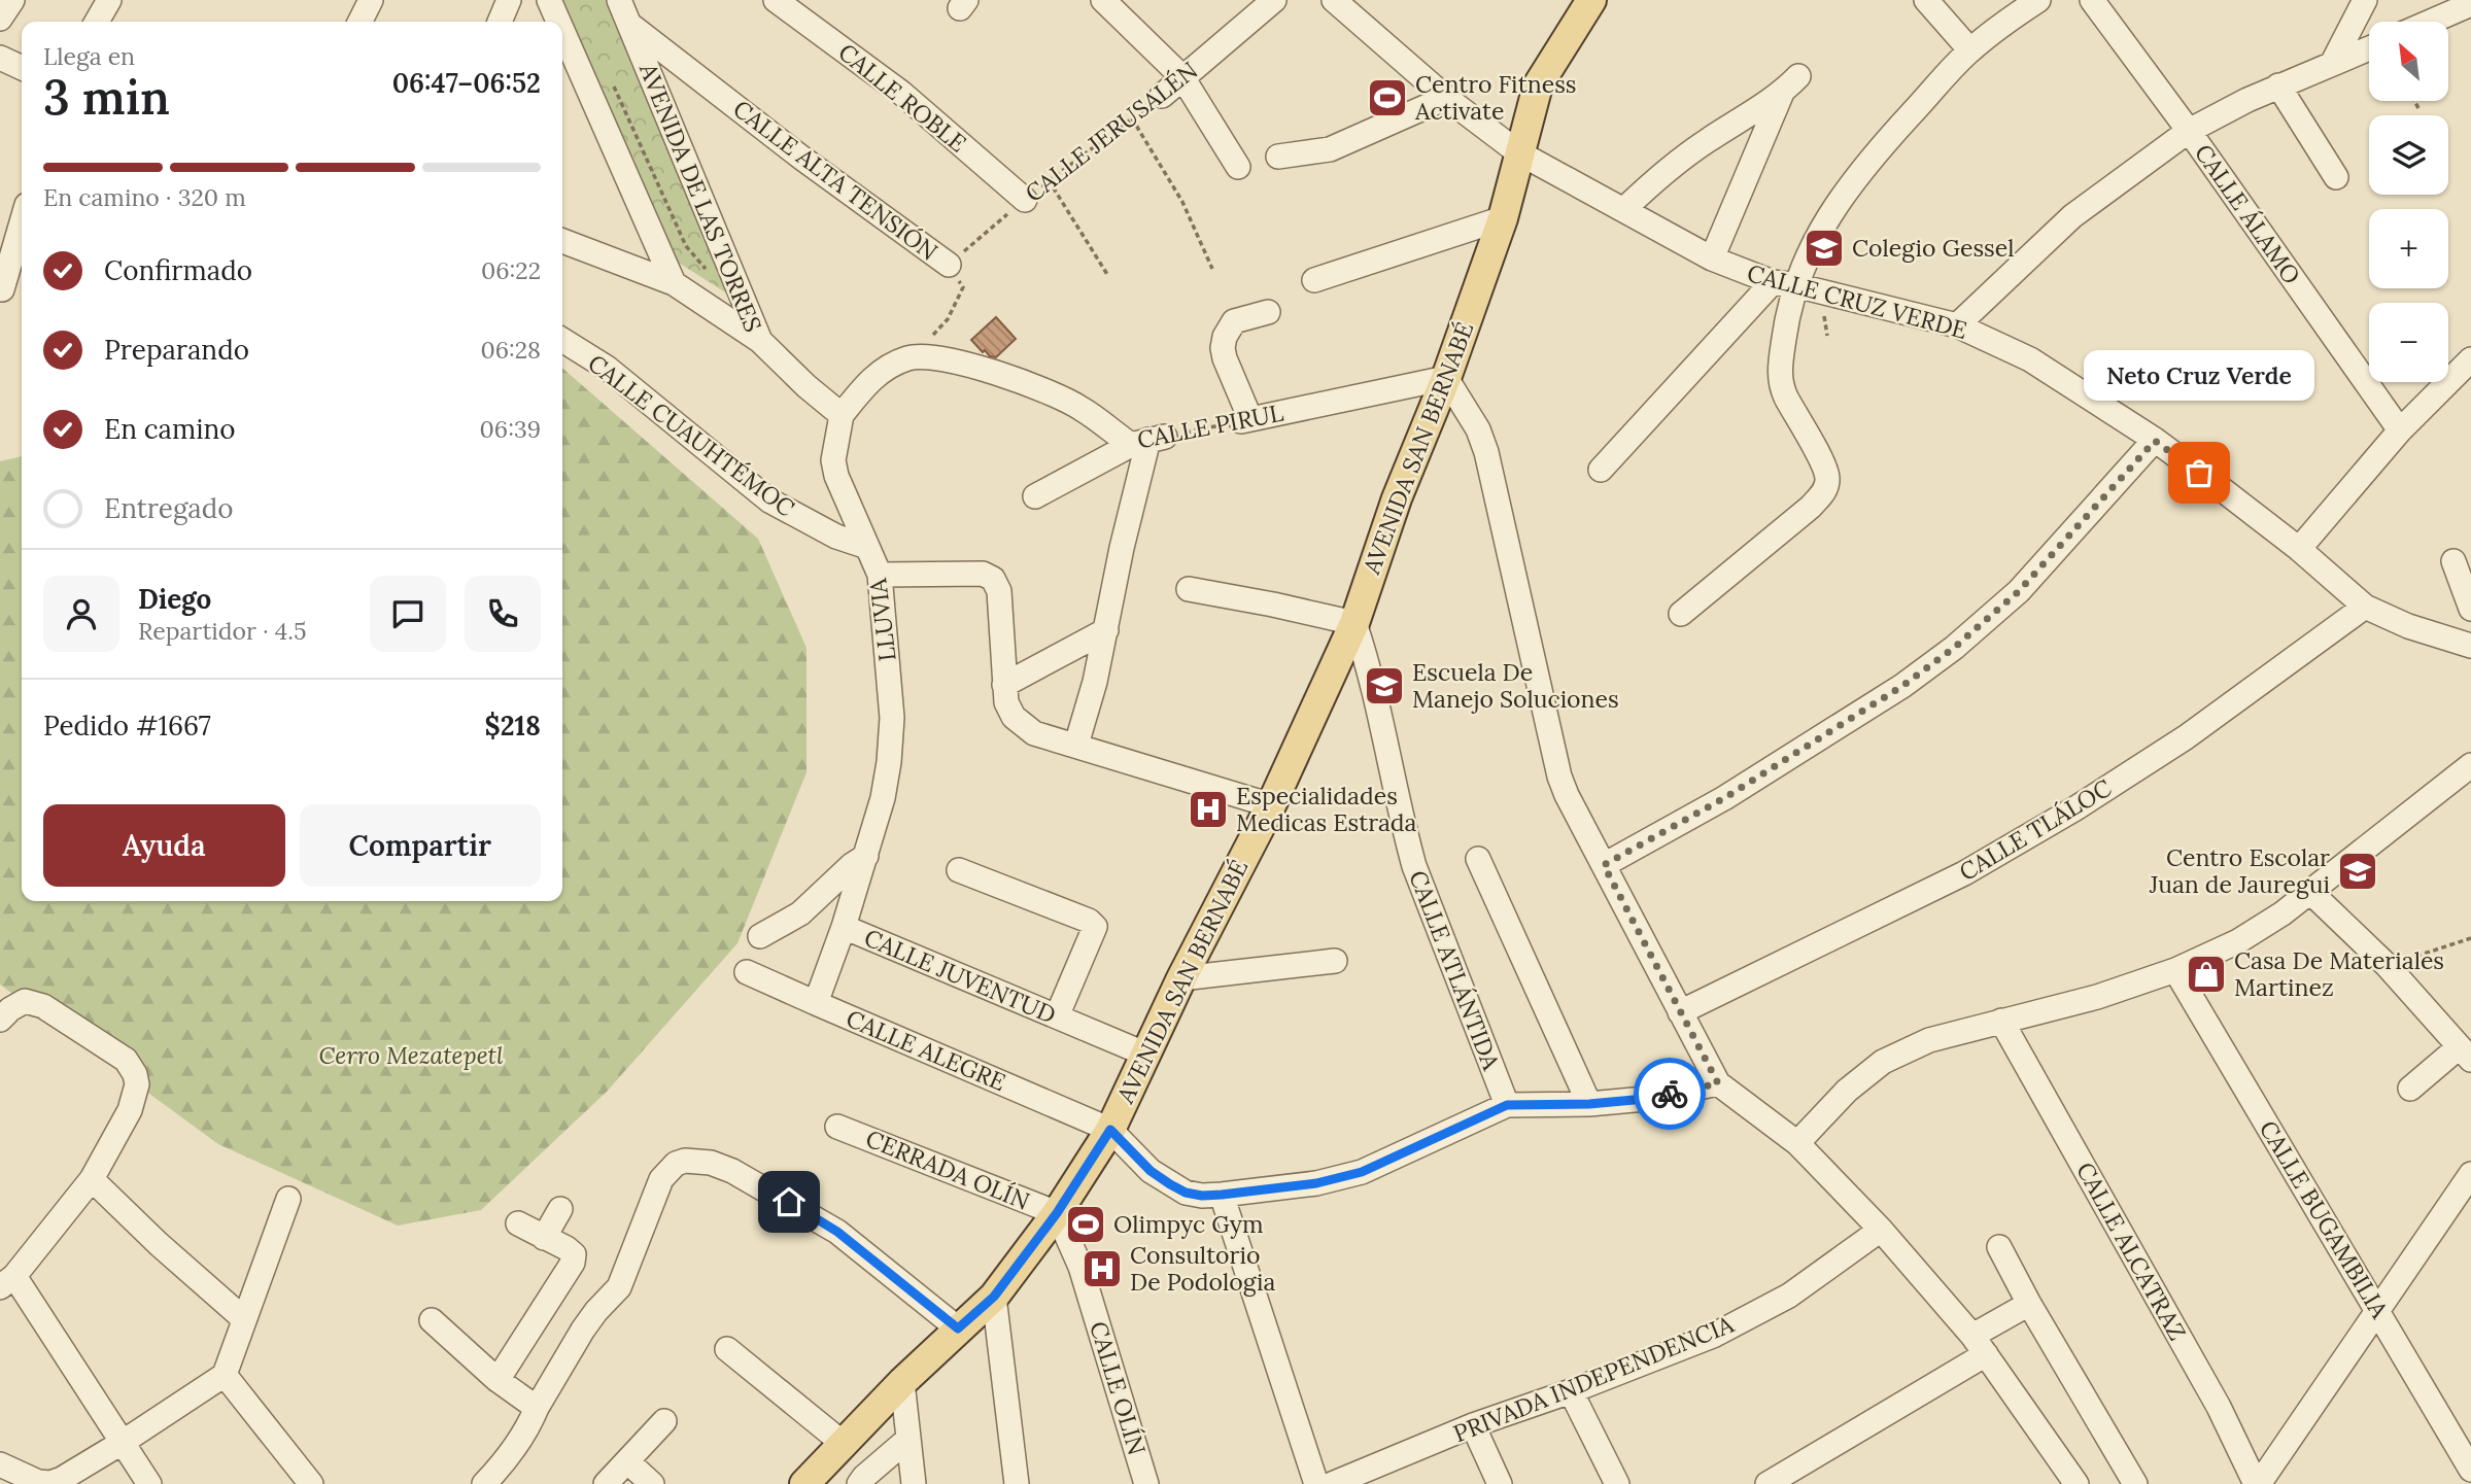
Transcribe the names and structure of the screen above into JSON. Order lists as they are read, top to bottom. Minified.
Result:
{"streets":{"main road":["AVENIDA SAN BERNABÉ"],"street":["CALLE ROBLE","CALLE JERUSALÉN","CALLE ALTA TENSIÓN","AVENIDA DE LAS TORRES","CALLE ÁLAMO","CALLE CRUZ VERDE","CALLE PIRUL","CALLE CUAUHTÉMOC","LLUVIA","CALLE TLÁLOC","CALLE ATLÁNTIDA","CALLE JUVENTUD","CALLE ALEGRE","CERRADA OLÍN","CALLE BUGAMBILIA","CALLE ALCATRAZ","PRIVADA INDEPENDENCIA","CALLE OLÍN"]},"crossings":[["CALLE ROBLE","CALLE JERUSALÉN"],["CALLE JERUSALÉN","CALLE ALTA TENSIÓN"],["CALLE ALTA TENSIÓN","AVENIDA DE LAS TORRES"],["CALLE ALTA TENSIÓN","CALLE PIRUL"],["CALLE CRUZ VERDE","AVENIDA SAN BERNABÉ"],["CALLE CRUZ VERDE","CALLE TLÁLOC"],["CALLE PIRUL","AVENIDA SAN BERNABÉ"],["CALLE CUAUHTÉMOC","LLUVIA"],["AVENIDA SAN BERNABÉ","CALLE ATLÁNTIDA"],["AVENIDA SAN BERNABÉ","CALLE JUVENTUD"],["AVENIDA SAN BERNABÉ","CALLE ALEGRE"],["AVENIDA SAN BERNABÉ","CERRADA OLÍN"],["AVENIDA SAN BERNABÉ","CALLE OLÍN"],["LLUVIA","CALLE JUVENTUD"],["CALLE JUVENTUD","CALLE ALEGRE"],["CERRADA OLÍN","CALLE OLÍN"]],"parks":["Cerro Mezatepetl"],"places":{"sports":["Centro Fitness Activate","Olimpyc Gym"],"school or university":["Colegio Gessel","Escuela De Manejo Soluciones","Centro Escolar Juan de Jauregui"],"other":["Neto Cruz Verde"],"hospital":["Especialidades Medicas Estrada","Consultorio De Podologia"],"shop":["Casa De Materiales Martinez"]},"north":"top left","page":{"map_buttons":["+","−"],"heading":["3 min","Llega en","06:47–06:52"],"panel":["Diego","Repartidor · 4.5","Pedido #1667","$218"],"bar":"En camino · 320 m","list":[["Confirmado","06:22"],["Preparando","06:28"],["En camino","06:39"],"Entregado"],"bubble":"Neto Cruz Verde","buttons":["Ayuda","Compartir"]}}
